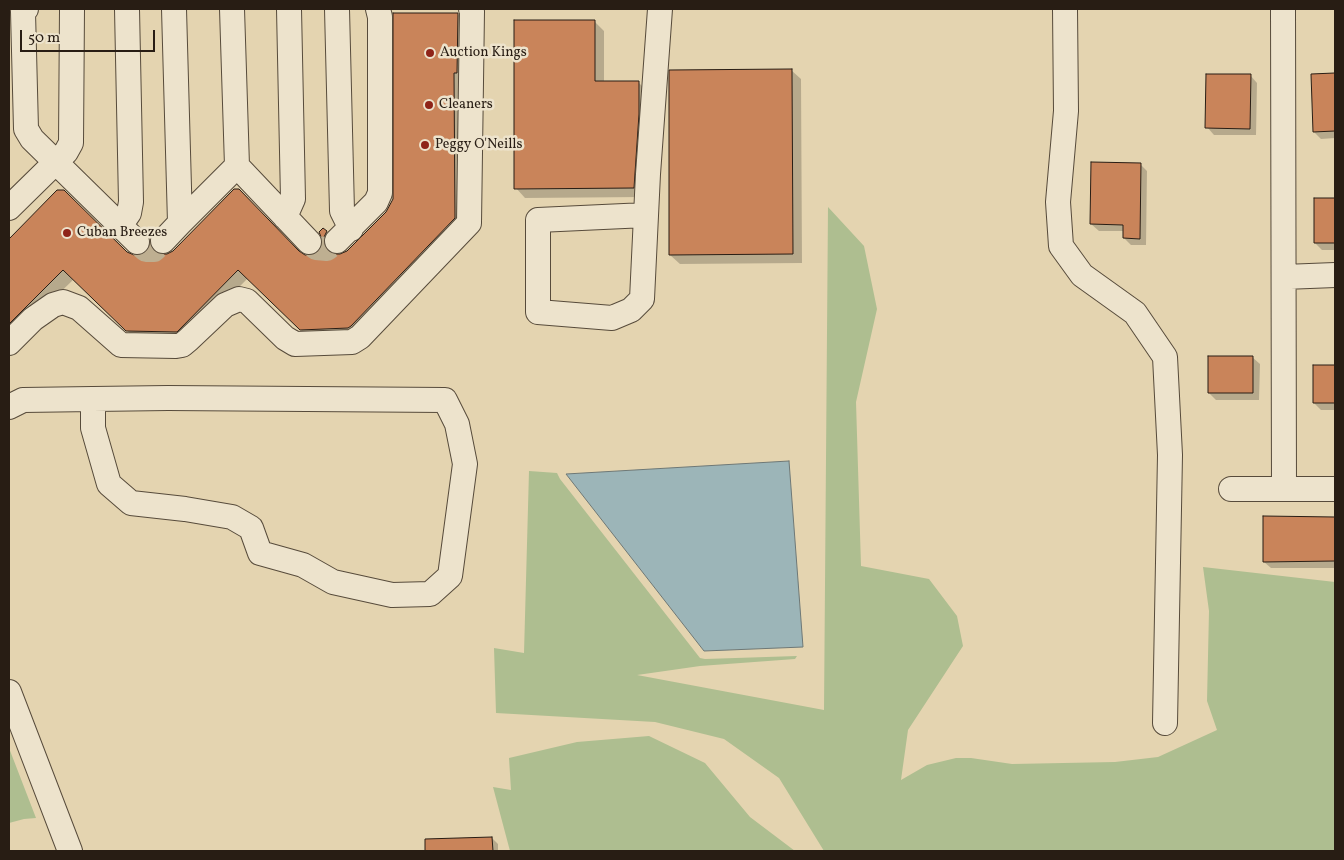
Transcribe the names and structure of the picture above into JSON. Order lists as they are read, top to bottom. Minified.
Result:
{"places":["Auction Kings","Cleaners","Peggy O'Neills","Cuban Breezes"],"scale_bar":"50 m"}
